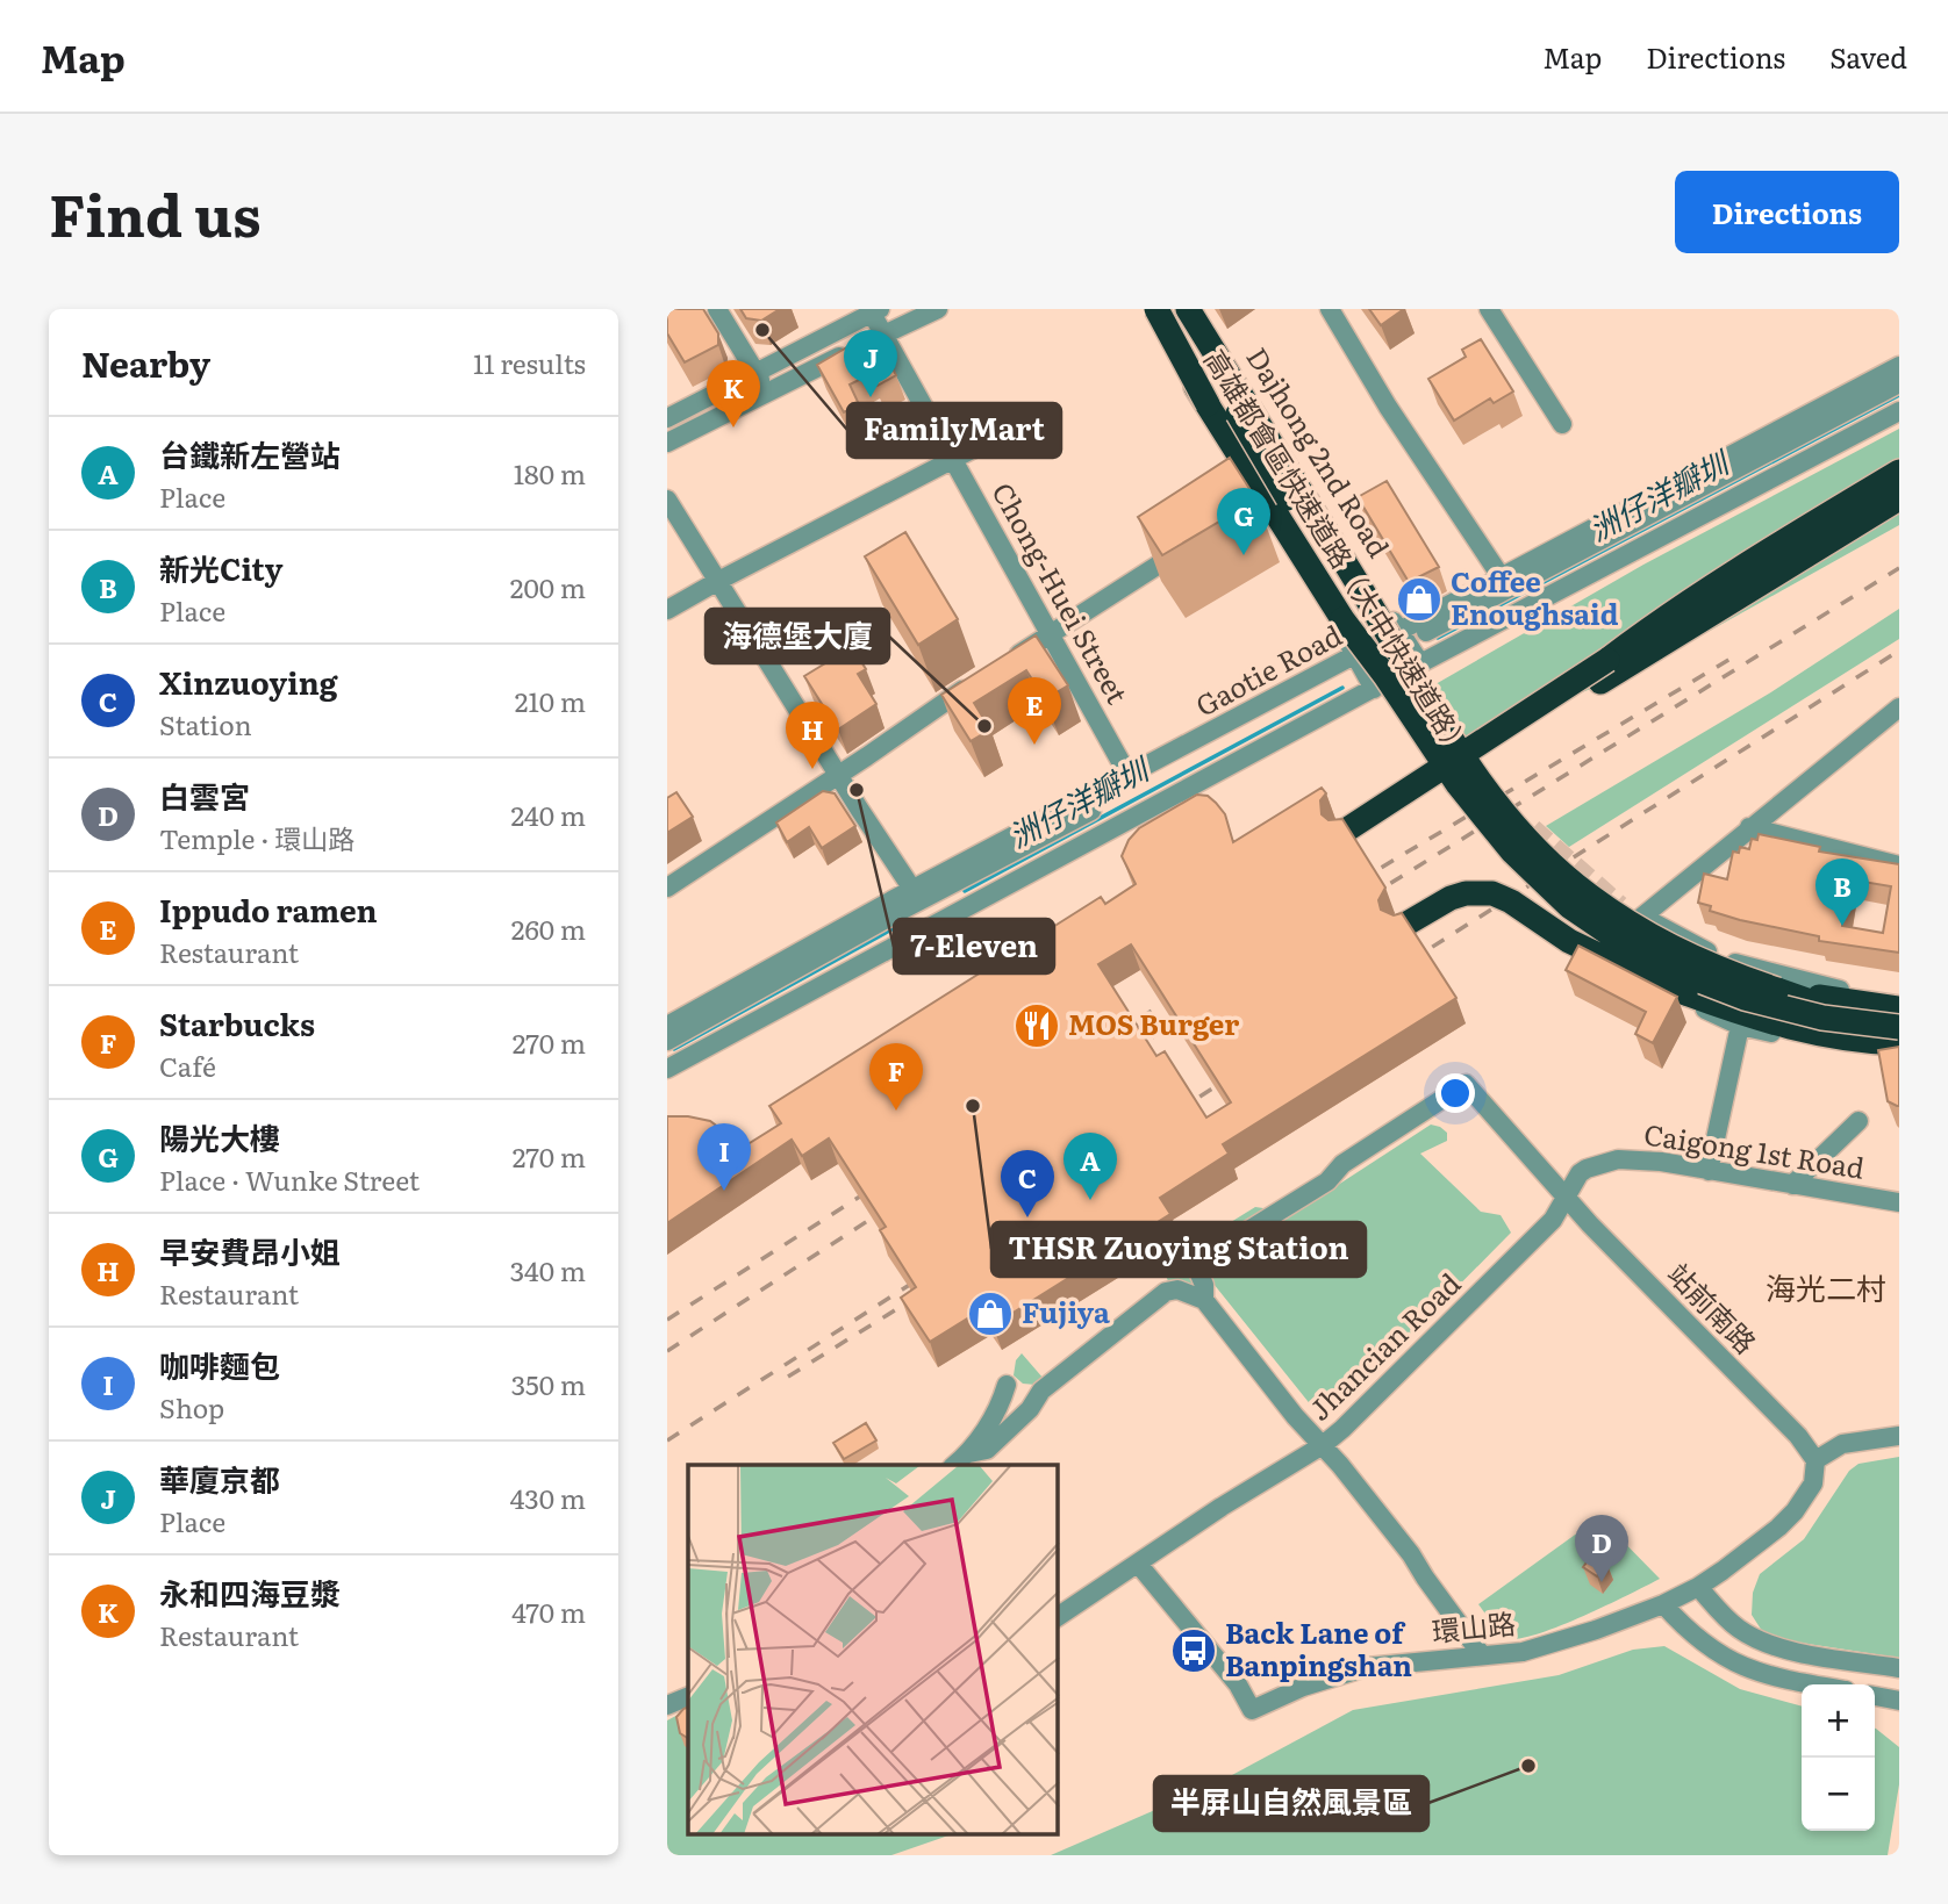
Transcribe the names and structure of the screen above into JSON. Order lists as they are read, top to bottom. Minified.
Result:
{"streets":{"highway":["高雄都會區快速道路（大中快速道路）"],"street":["Dajhong 2nd Road","Chong-Huei Street","Gaotie Road","Caigong 1st Road","站前南路","Jhancian Road","環山路"]},"crossings":[["Dajhong 2nd Road","高雄都會區快速道路（大中快速道路）"],["Dajhong 2nd Road","Gaotie Road"],["Chong-Huei Street","Gaotie Road"],["Caigong 1st Road","站前南路"],["Caigong 1st Road","Jhancian Road"],["站前南路","Jhancian Road"],["站前南路","環山路"],["Jhancian Road","環山路"]],"districts":["海光二村"],"water":["洲仔洋瓣圳"],"places":{"other":["FamilyMart","海德堡大廈","7-Eleven","THSR Zuoying Station","半屏山自然風景區"],"shop":["Coffee Enoughsaid","Fujiya"],"restaurant":["MOS Burger"],"bus stop":["Back Lane of Banpingshan"]},"page":{"header":"Map","nav":["Map","Directions","Saved"],"title":"Find us","buttons":"Directions","heading":["Nearby","11 results"],"pins":["J","K","G","E","H","B","F","I","A","C","D"],"list":[{"mark":"A","name":"台鐵新左營站","note":"Place","value":"180 m"},{"mark":"B","name":"新光City","note":"Place","value":"200 m"},{"mark":"C","name":"Xinzuoying","note":"Station","value":"210 m"},{"mark":"D","name":"白雲宮","note":"Temple · 環山路","value":"240 m"},{"mark":"E","name":"Ippudo ramen","note":"Restaurant","value":"260 m"},{"mark":"F","name":"Starbucks","note":"Café","value":"270 m"},{"mark":"G","name":"陽光大樓","note":"Place · Wunke Street","value":"270 m"},{"mark":"H","name":"早安費昂小姐","note":"Restaurant","value":"340 m"},{"mark":"I","name":"咖啡麵包","note":"Shop","value":"350 m"},{"mark":"J","name":"華廈京都","note":"Place","value":"430 m"},{"mark":"K","name":"永和四海豆漿","note":"Restaurant","value":"470 m"}],"map_buttons":["+","−"]}}
